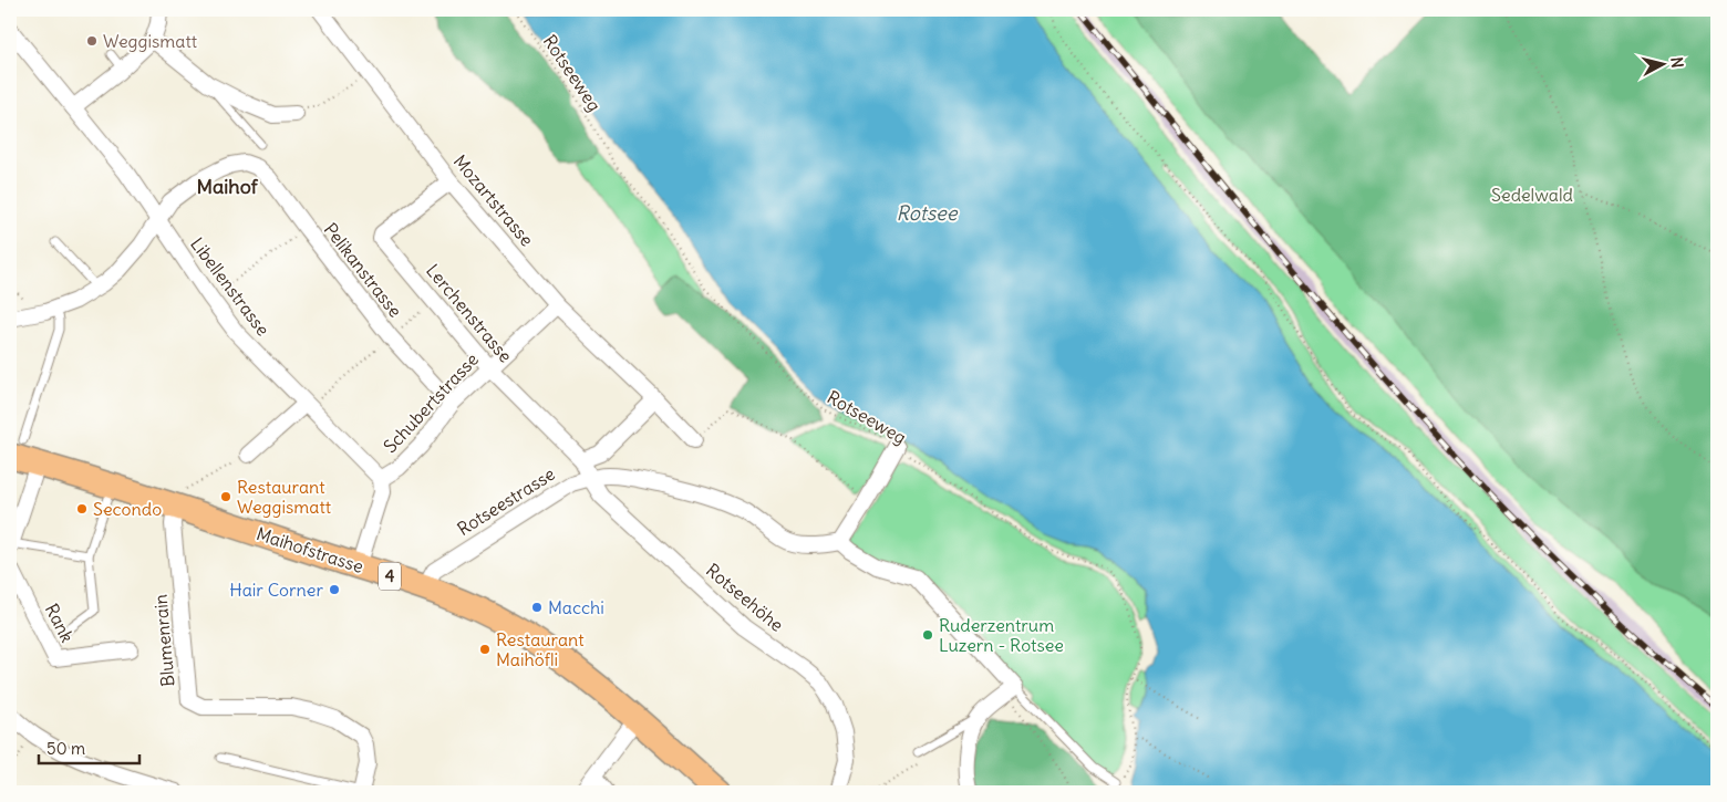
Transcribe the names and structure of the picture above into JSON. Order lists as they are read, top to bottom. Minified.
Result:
{"streets":{"main road":["Maihofstrasse","4"],"street":["Mozartstrasse","Pelikanstrasse","Libellenstrasse","Lerchenstrasse","Schubertstrasse","Rotseestrasse","Rotseehöhe","Rank","Blumenrain"],"path":["Rotseeweg"]},"crossings":[["Mozartstrasse","Lerchenstrasse"],["Mozartstrasse","Schubertstrasse"],["Pelikanstrasse","Libellenstrasse"],["Pelikanstrasse","Schubertstrasse"],["Libellenstrasse","Schubertstrasse"],["Lerchenstrasse","Schubertstrasse"],["Lerchenstrasse","Rotseestrasse"],["Lerchenstrasse","Rotseehöhe"],["Rotseestrasse","Maihofstrasse"],["Rotseestrasse","Rotseehöhe"],["Maihofstrasse","Rank"],["Maihofstrasse","Blumenrain"]],"districts":["Maihof"],"water":["Rotsee"],"parks":["Sedelwald"],"places":["Weggismatt","Restaurant Weggismatt","Secondo","Hair Corner","Macchi","Ruderzentrum Luzern - Rotsee","Restaurant Maihöfli"],"scale_bar":"50 m","north":"right"}
